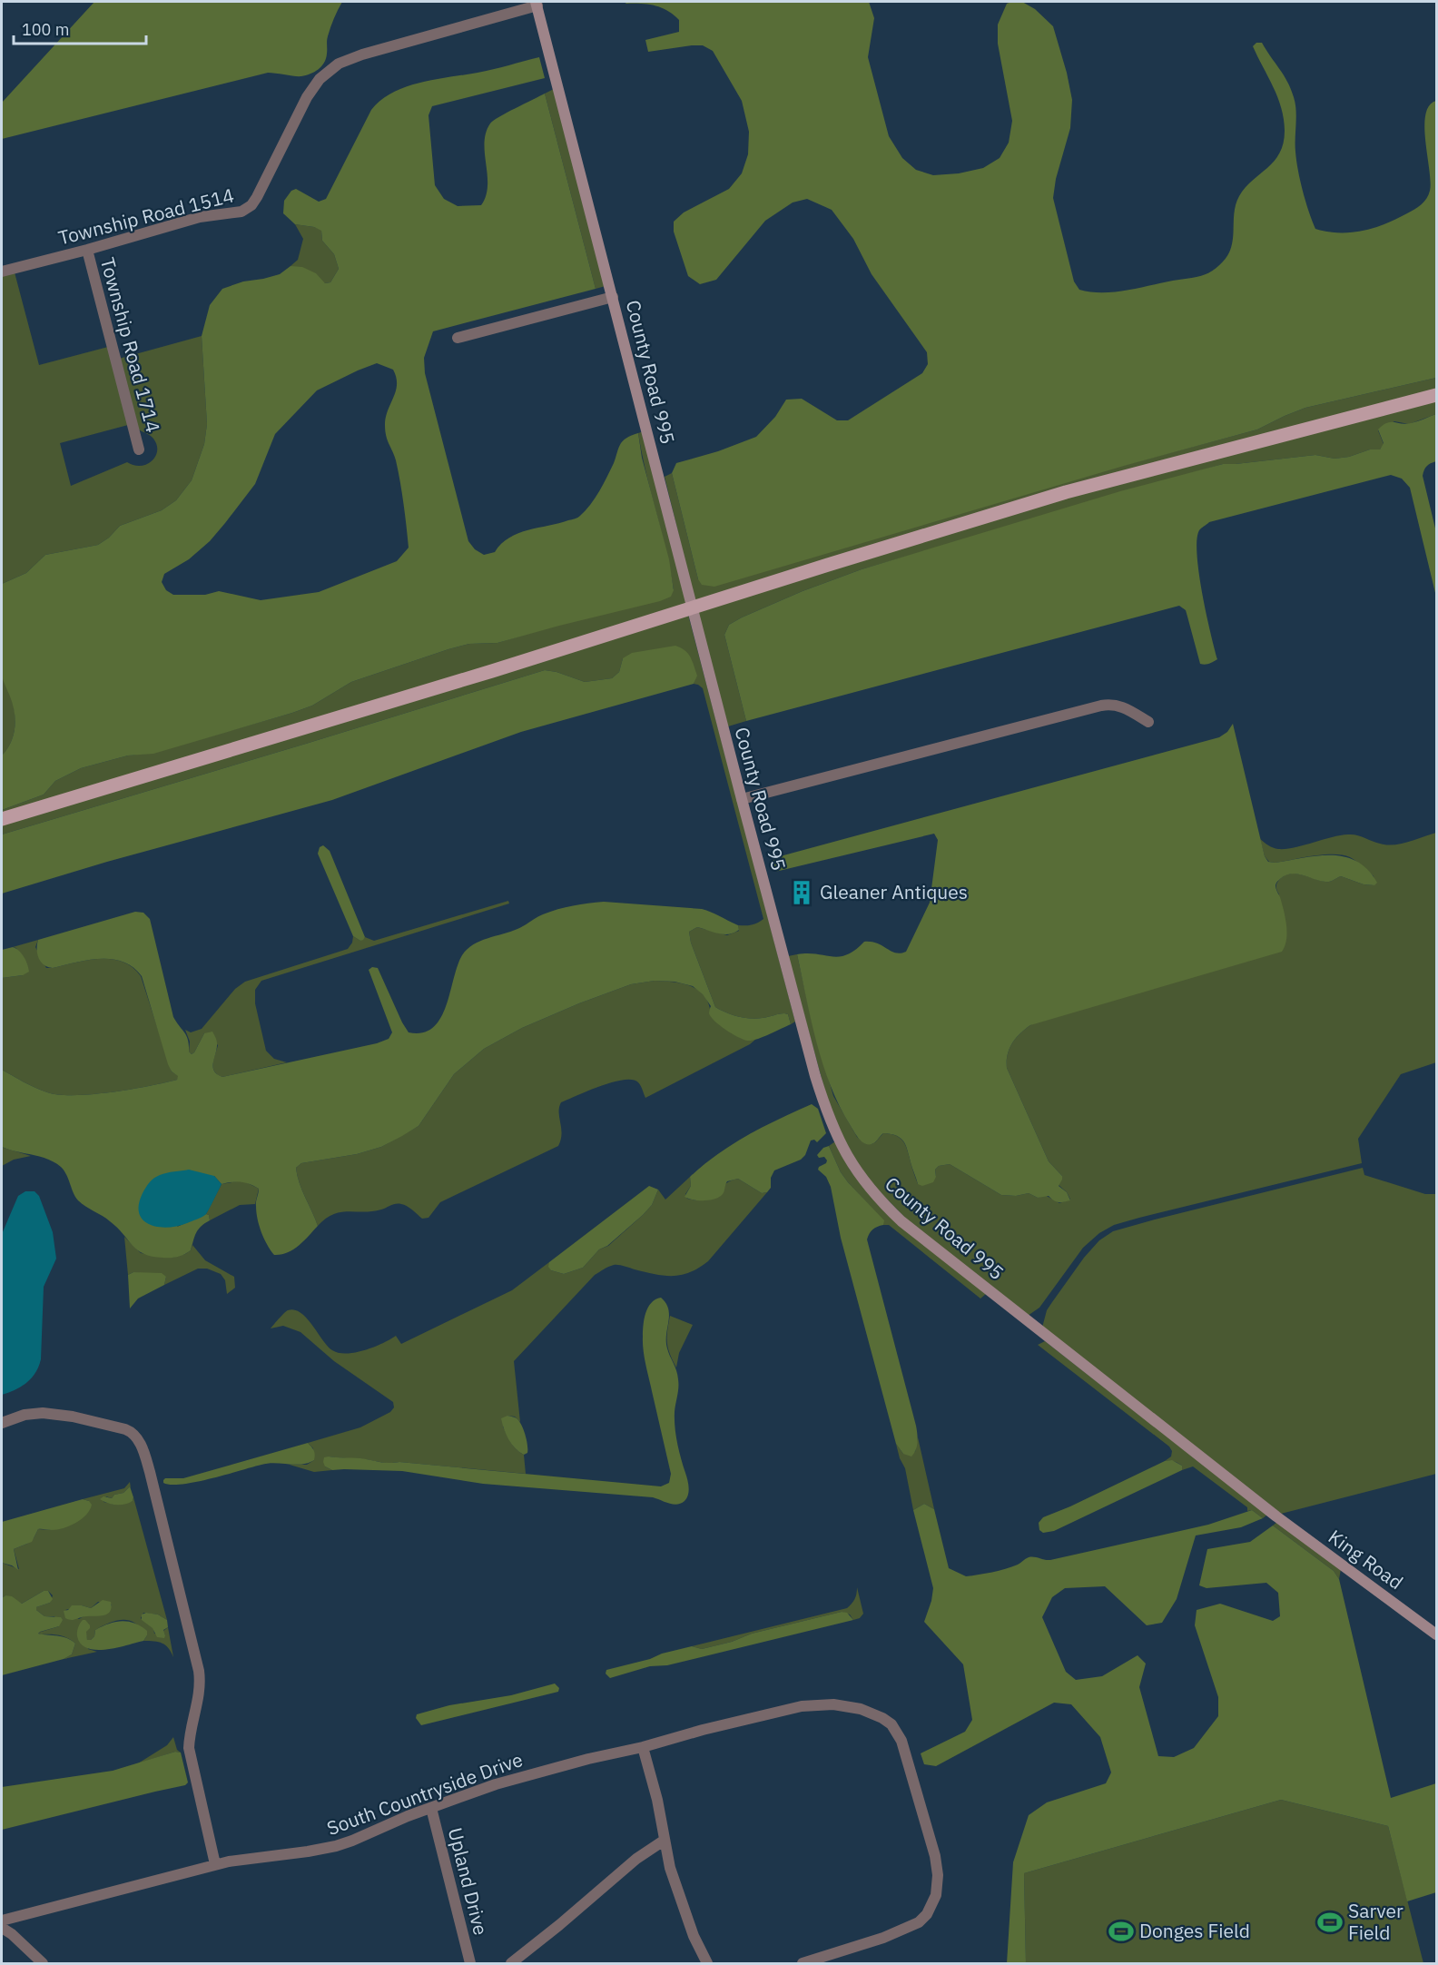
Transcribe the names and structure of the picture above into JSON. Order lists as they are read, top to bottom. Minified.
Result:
{"streets":{"street":["Township Road 1514","Township Road 1714","County Road 995","King Road","South Countryside Drive","Upland Drive"]},"crossings":[["Township Road 1514","Township Road 1714"],["Township Road 1514","County Road 995"],["County Road 995","King Road"],["South Countryside Drive","Upland Drive"]],"places":{"building":["Gleaner Antiques"],"sports":["Sarver Field","Donges Field"]},"scale_bar":"100 m"}
